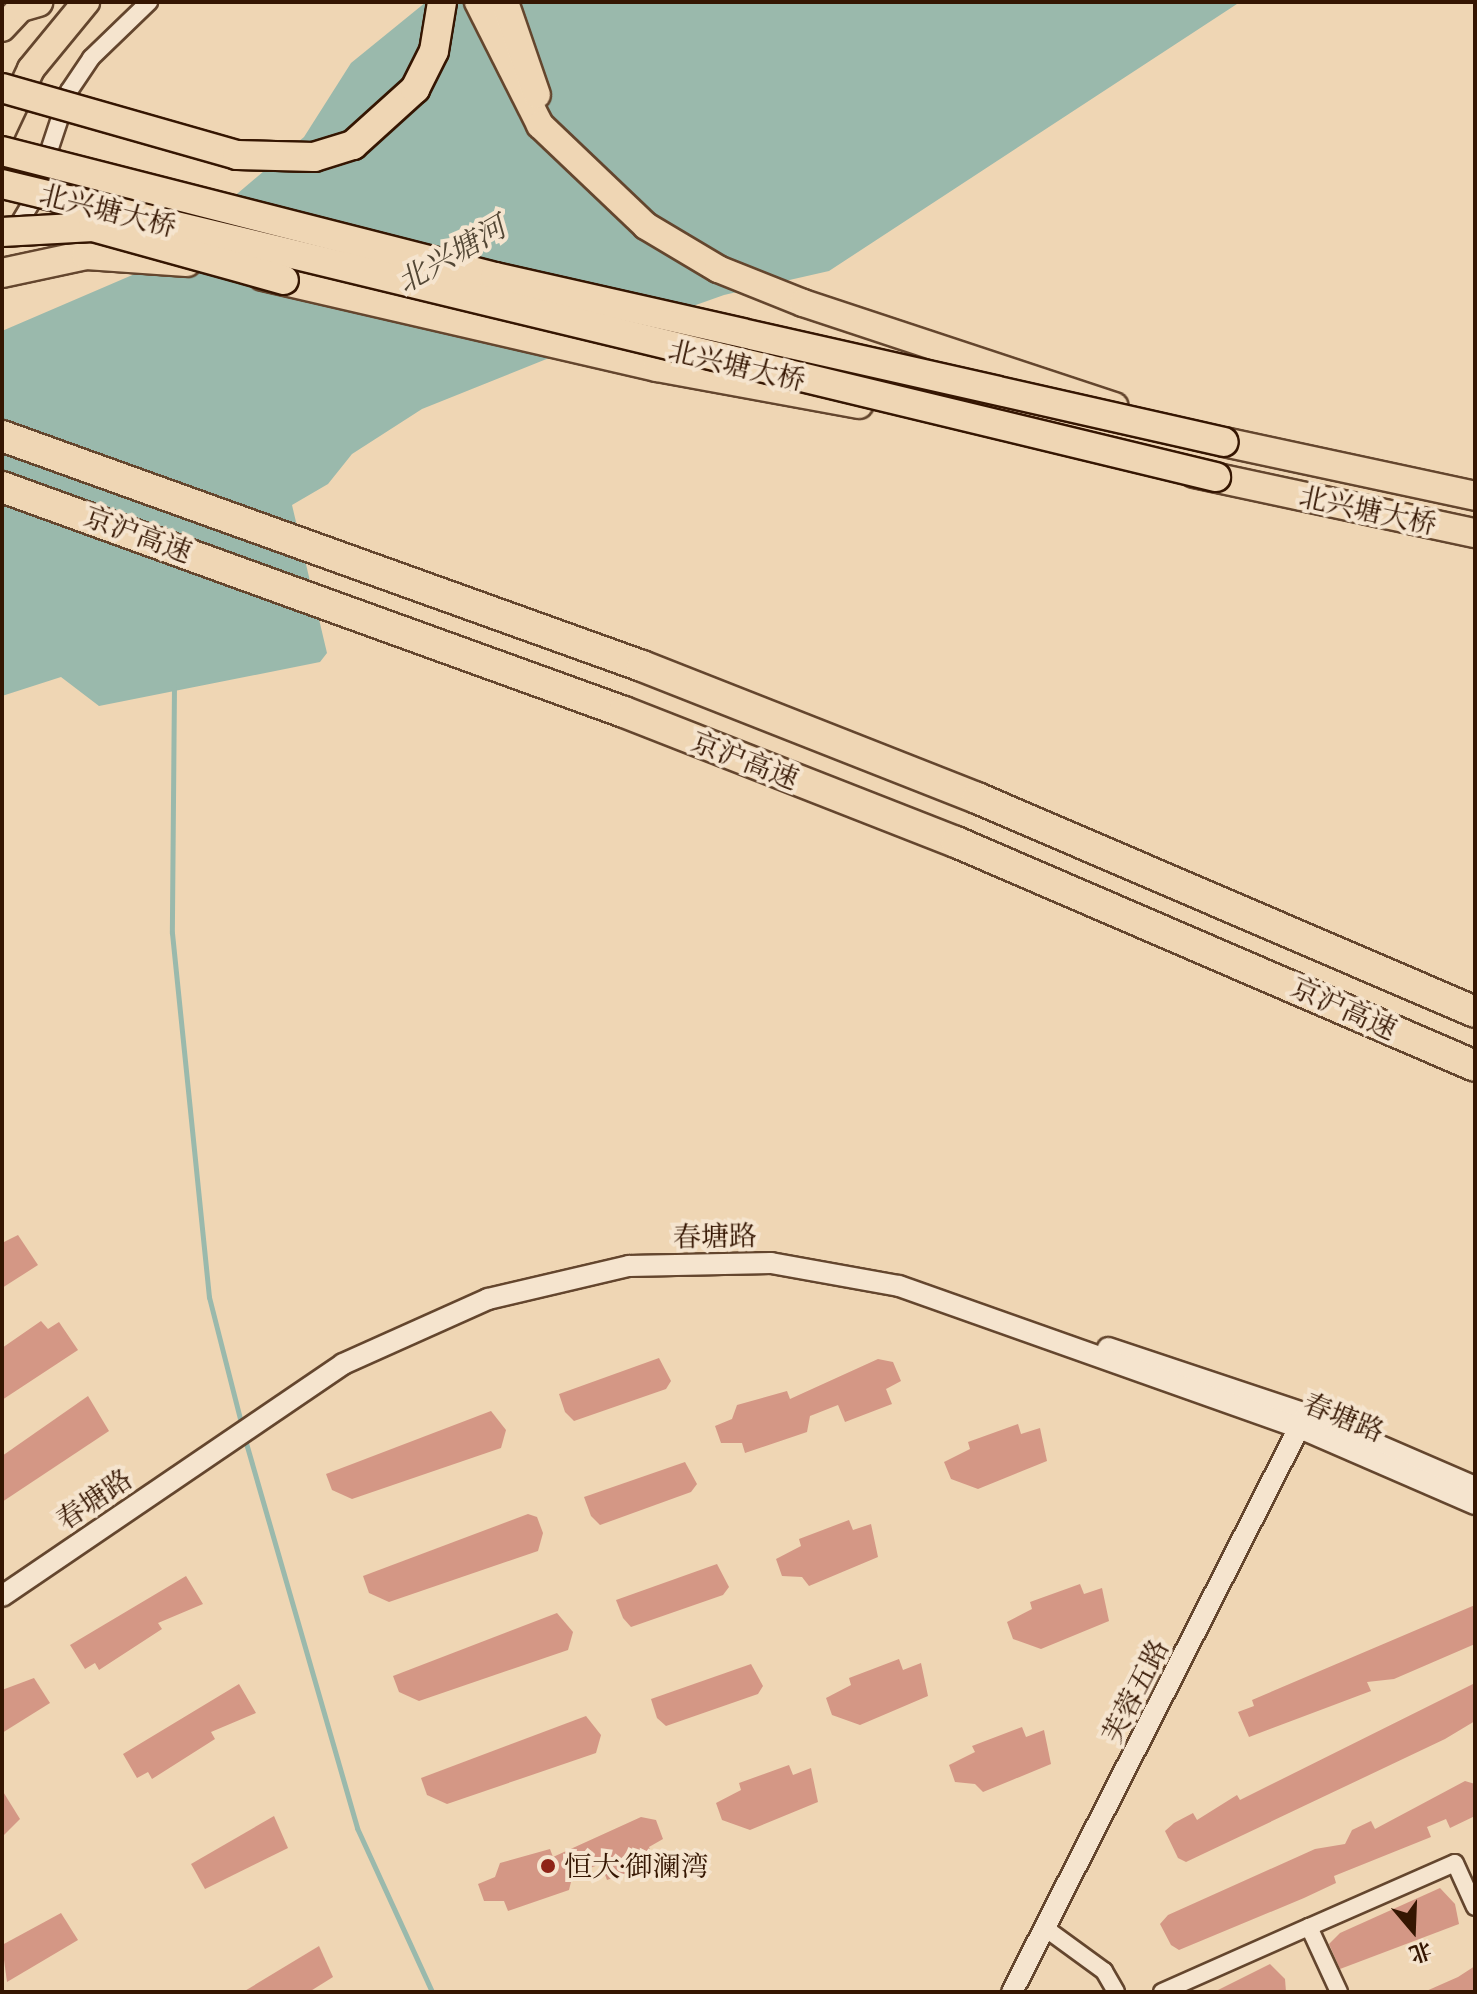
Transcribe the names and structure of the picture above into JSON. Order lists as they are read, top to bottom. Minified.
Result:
{"streets":{"highway":["北兴塘大桥","京沪高速"],"street":["春塘路","芙蓉五路"]},"crossings":[["春塘路","芙蓉五路"]],"water":["北兴塘河"],"places":["恒大·御澜湾"],"north":"bottom"}
